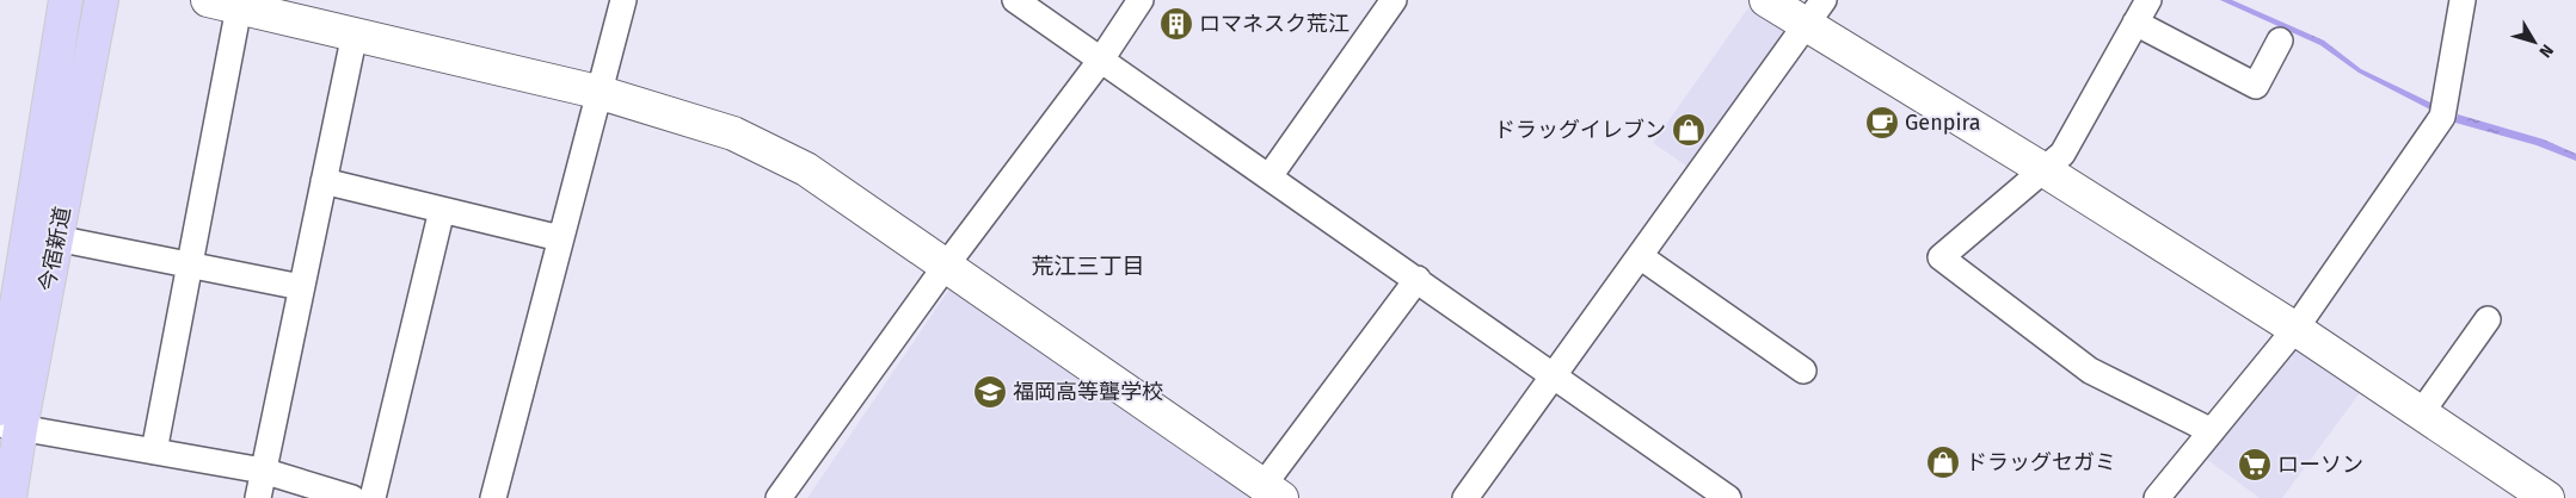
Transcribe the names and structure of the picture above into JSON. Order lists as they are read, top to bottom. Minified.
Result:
{"streets":{"highway":["今宿新道"]},"districts":["荒江三丁目"],"places":{"building":["ロマネスク荒江"],"cafe":["Genpira"],"shop":["ドラッグイレブン","ドラッグセガミ"],"school or university":["福岡高等聾学校"],"supermarket":["ローソン"]},"north":"bottom right"}
